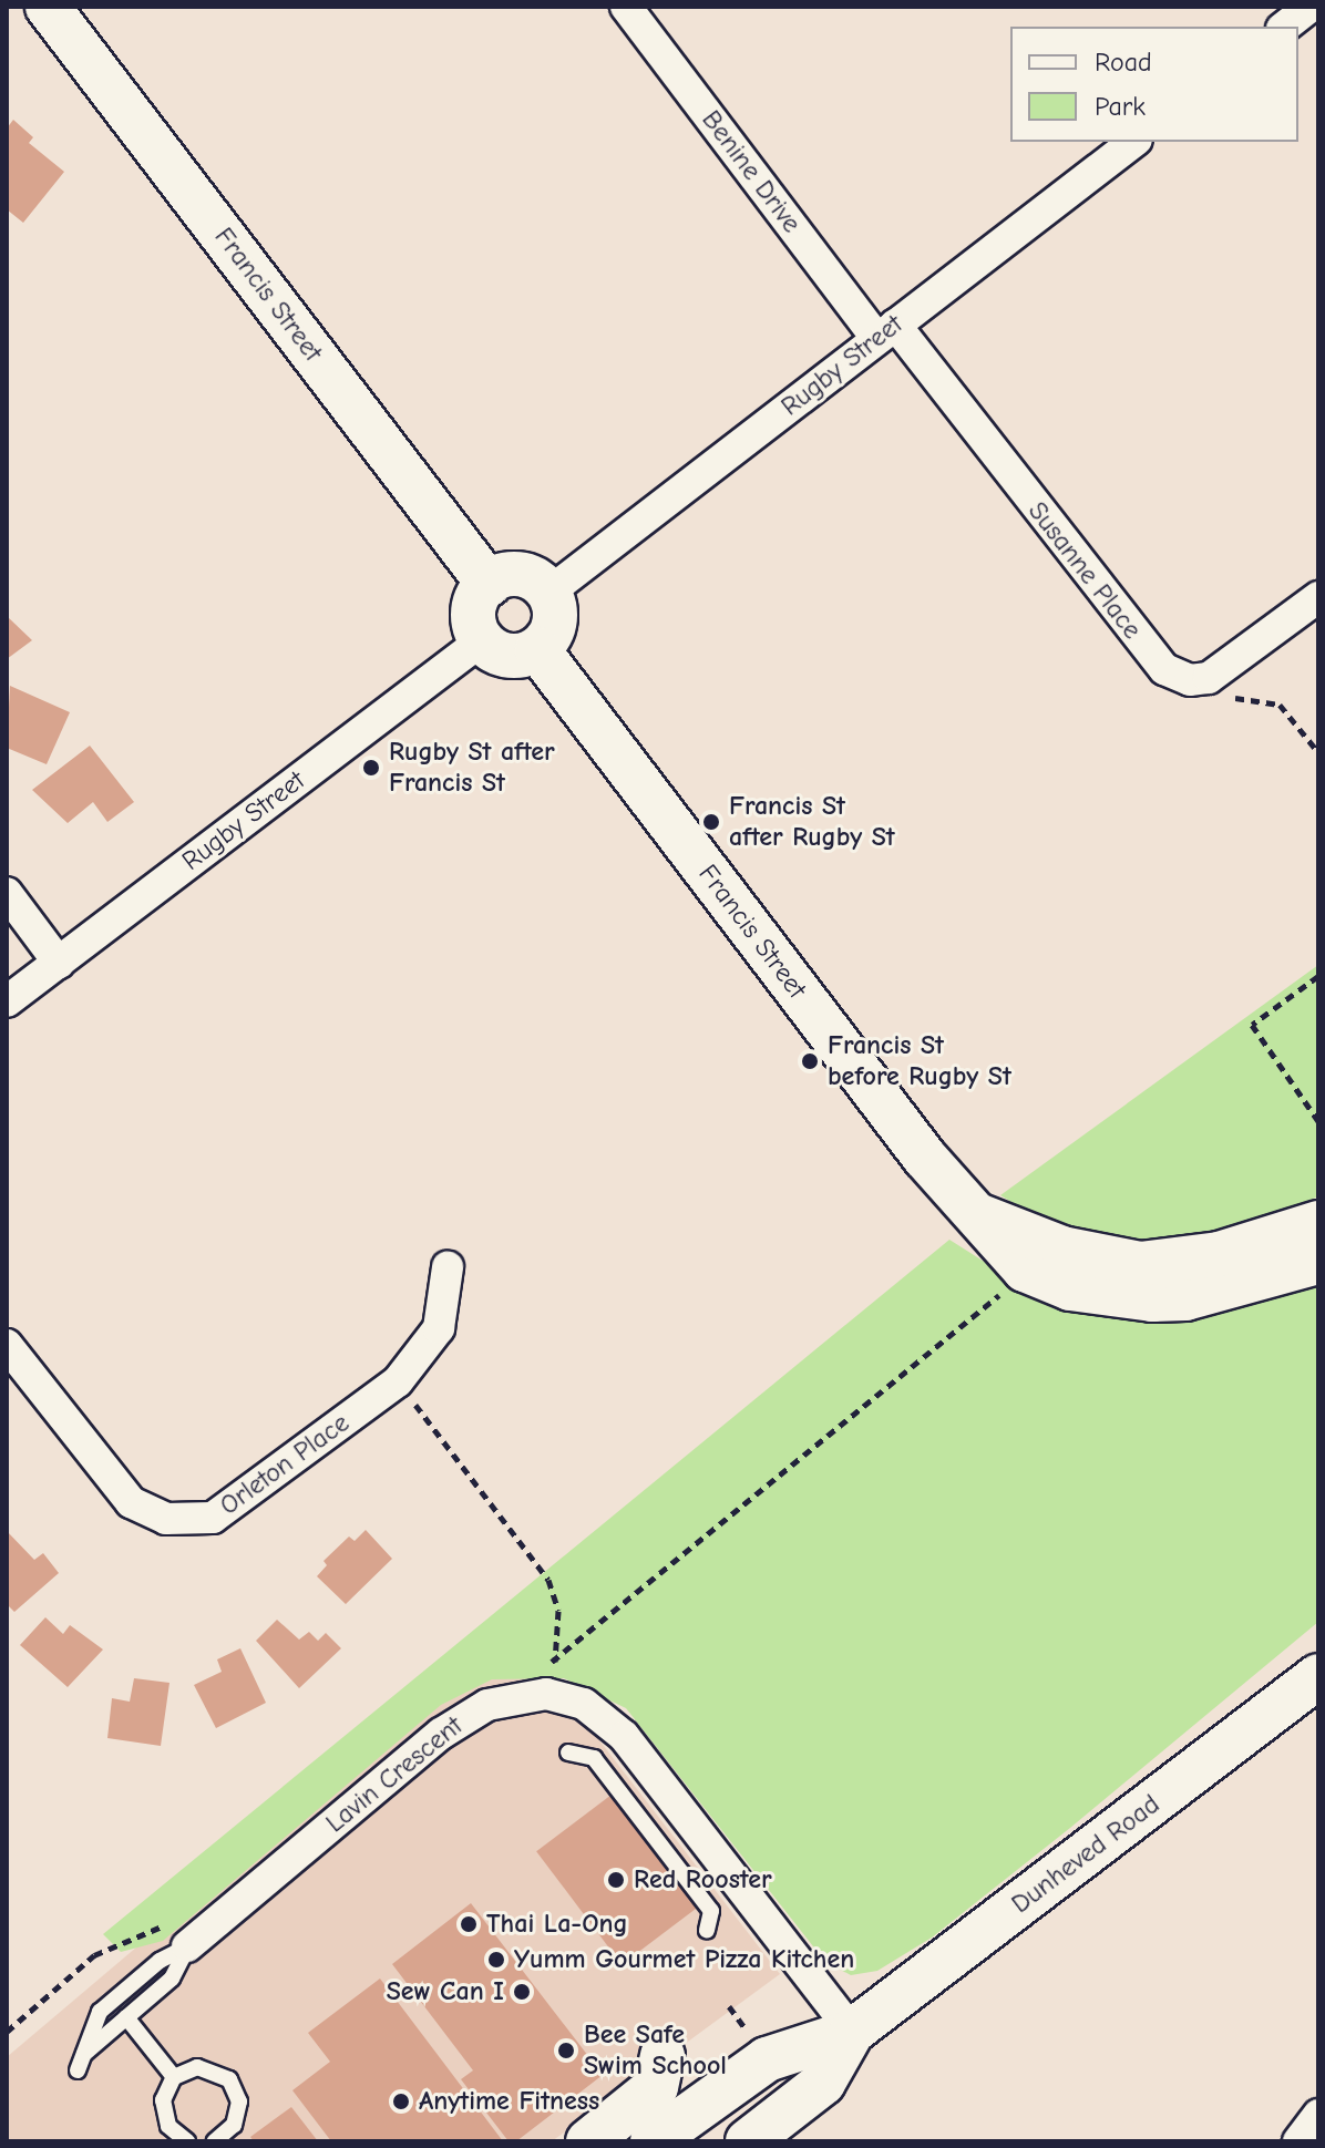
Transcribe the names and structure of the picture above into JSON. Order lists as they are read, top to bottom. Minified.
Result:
{"streets":{"street":["Benine Drive","Francis Street","Rugby Street","Susanne Place","Orleton Place","Lavin Crescent","Dunheved Road"]},"crossings":[["Benine Drive","Rugby Street"],["Benine Drive","Susanne Place"],["Francis Street","Rugby Street"],["Rugby Street","Susanne Place"],["Lavin Crescent","Dunheved Road"]],"places":["Rugby St after Francis St","Francis St after Rugby St","Francis St before Rugby St","Red Rooster","Thai La-Ong","Yumm Gourmet Pizza Kitchen","Sew Can I","Bee Safe Swim School","Anytime Fitness"],"legend":["Road","Park"]}
